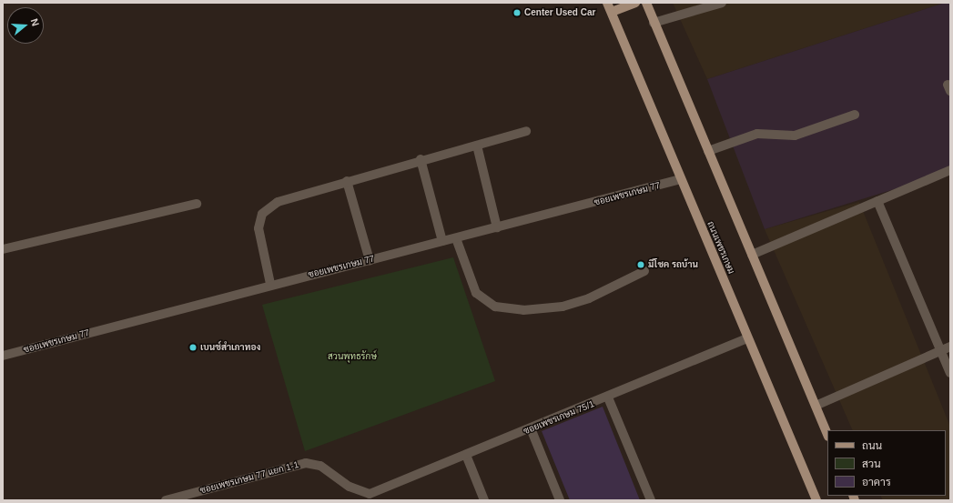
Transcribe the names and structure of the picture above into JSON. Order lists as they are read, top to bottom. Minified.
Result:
{"streets":{"main road":["ถนนเพชรเกษม"],"street":["ซอยเพชรเกษม 77","ซอยเพชรเกษม 75/1","ซอยเพชรเกษม 77 แยก 1-1"]},"crossings":[["ซอยเพชรเกษม 77","ถนนเพชรเกษม"],["ถนนเพชรเกษม","ซอยเพชรเกษม 75/1"],["ซอยเพชรเกษม 75/1","ซอยเพชรเกษม 77 แยก 1-1"]],"parks":["สวนพุทธรักษ์"],"places":["Center Used Car","มีโชค รถบ้าน","เบนซ์สำเภาทอง"],"legend":["ถนน","สวน","อาคาร"],"north":"right"}
